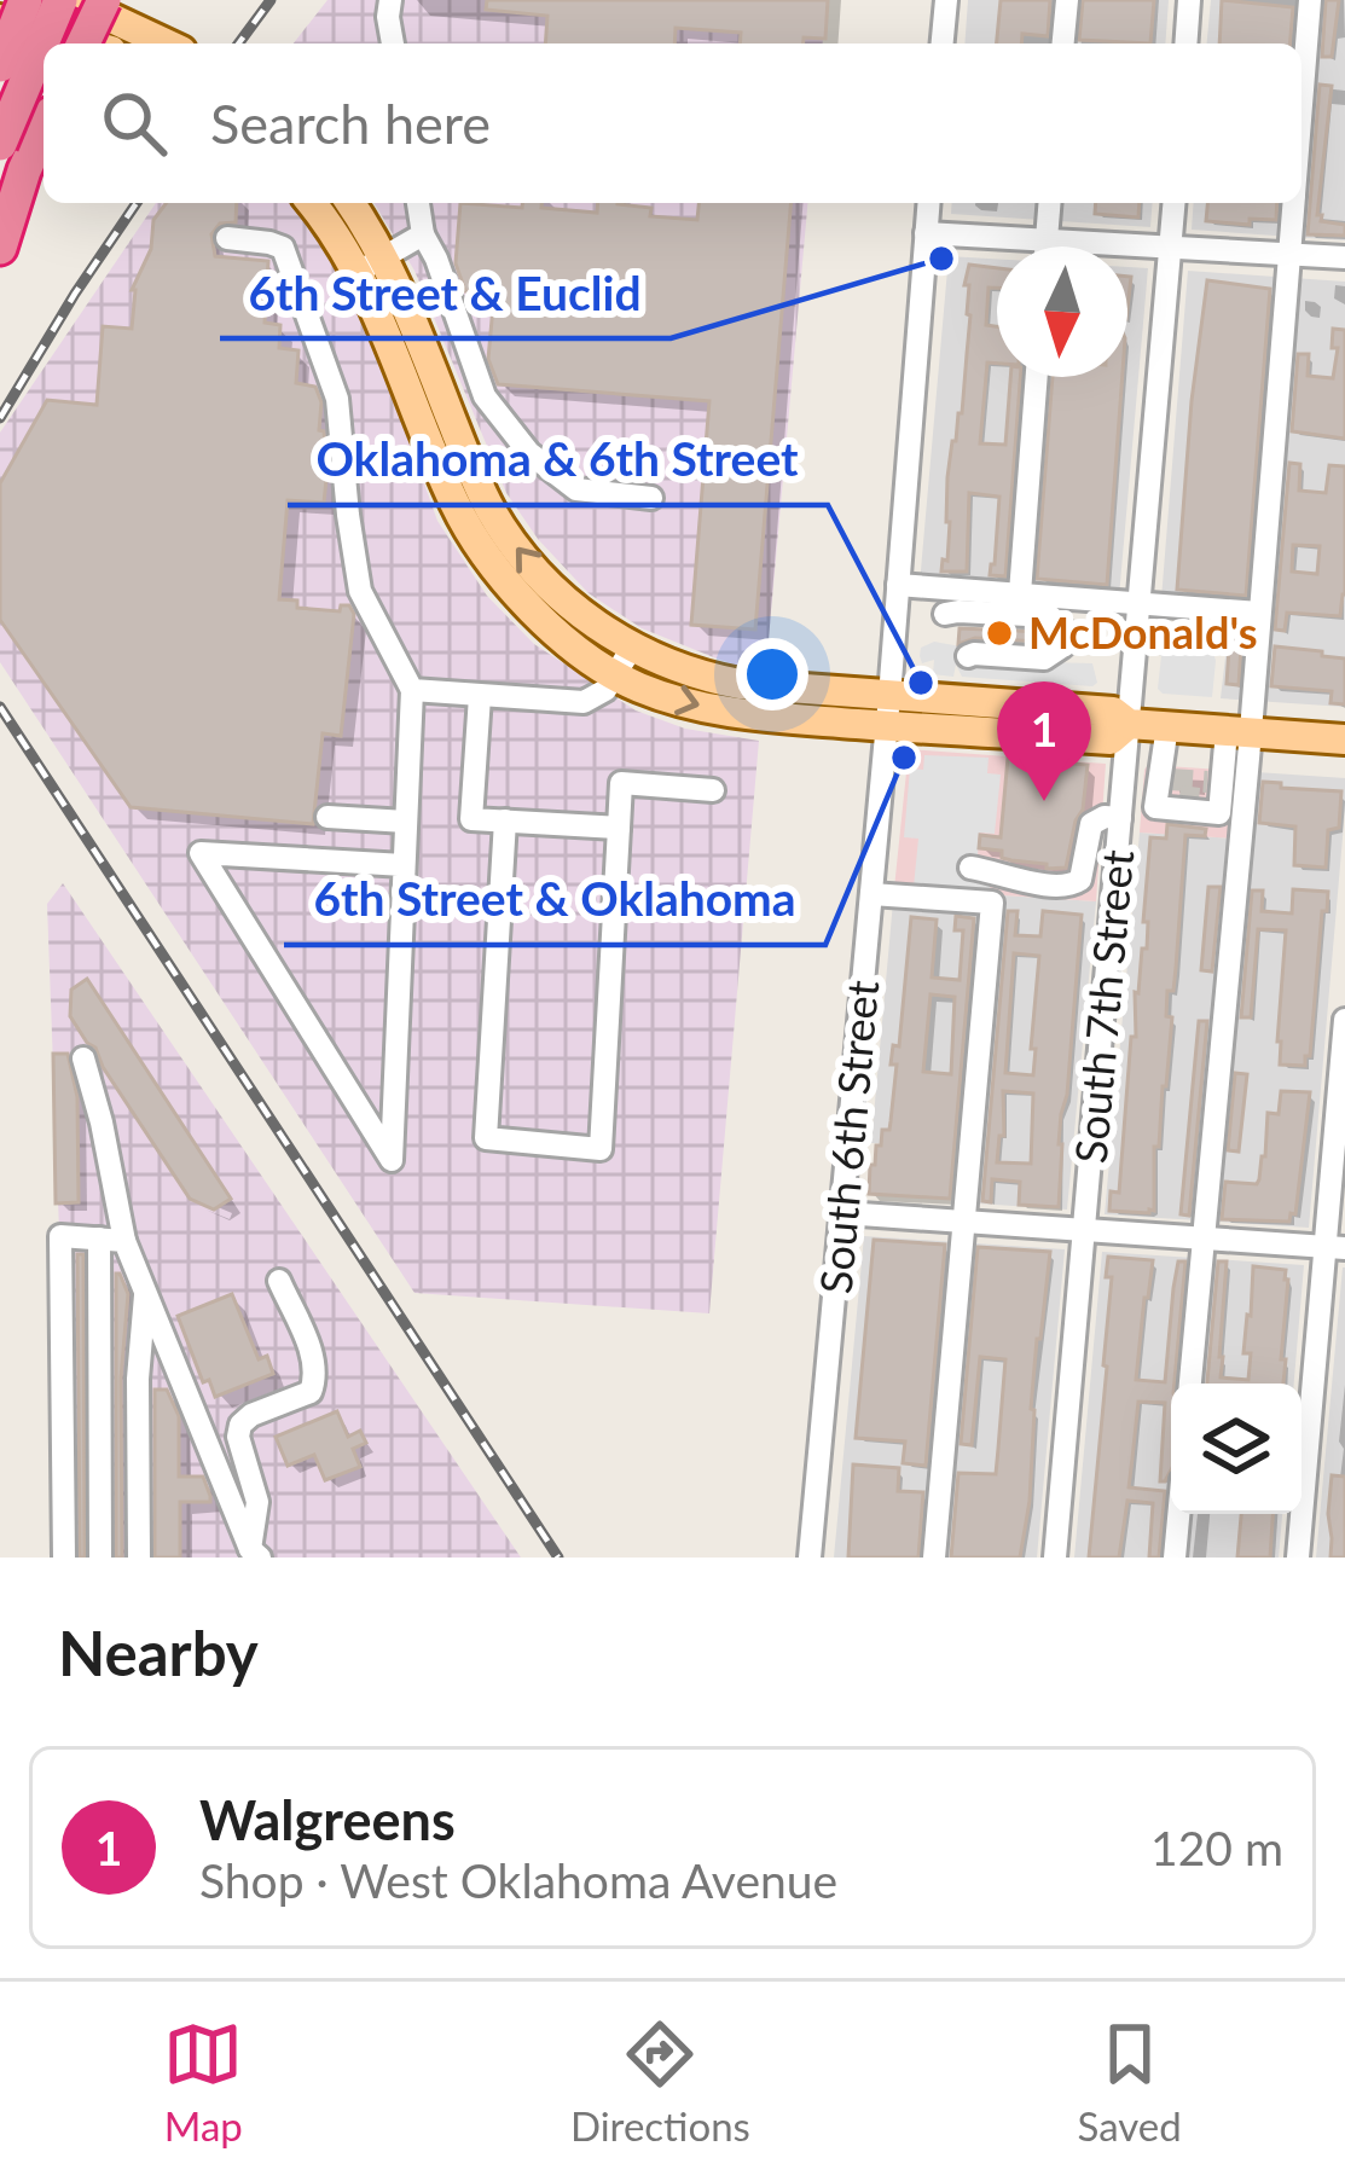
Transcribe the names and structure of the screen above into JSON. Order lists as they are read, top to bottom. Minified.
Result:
{"streets":{"street":["South 7th Street","South 6th Street"]},"places":["6th Street & Euclid","McDonald's","Oklahoma & 6th Street","6th Street & Oklahoma"],"north":"bottom","page":{"search":"Search here","pins":"1","heading":"Nearby","list":[{"mark":"1","name":"Walgreens","note":"Shop · West Oklahoma Avenue","value":"120 m"}],"nav":["Map","Directions","Saved"]}}
